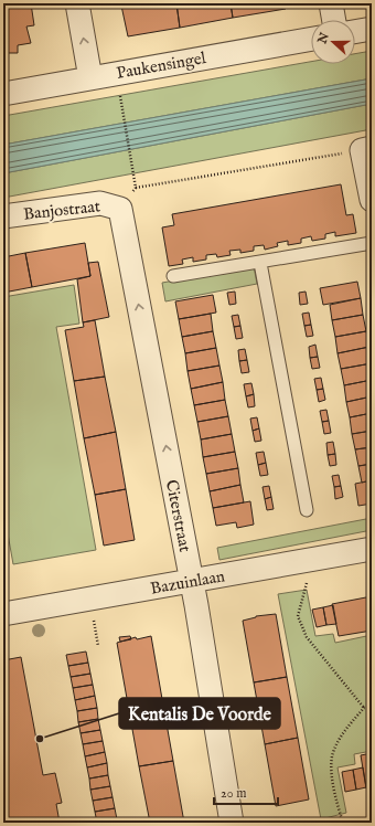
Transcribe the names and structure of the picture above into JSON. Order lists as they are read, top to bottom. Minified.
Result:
{"streets":{"street":["Paukensingel","Banjostraat","Citerstraat","Bazuinlaan"]},"crossings":[["Banjostraat","Citerstraat"],["Citerstraat","Bazuinlaan"]],"one_way":["Citerstraat"],"places":["Kentalis De Voorde"],"scale_bar":"20 m","north":"left"}
